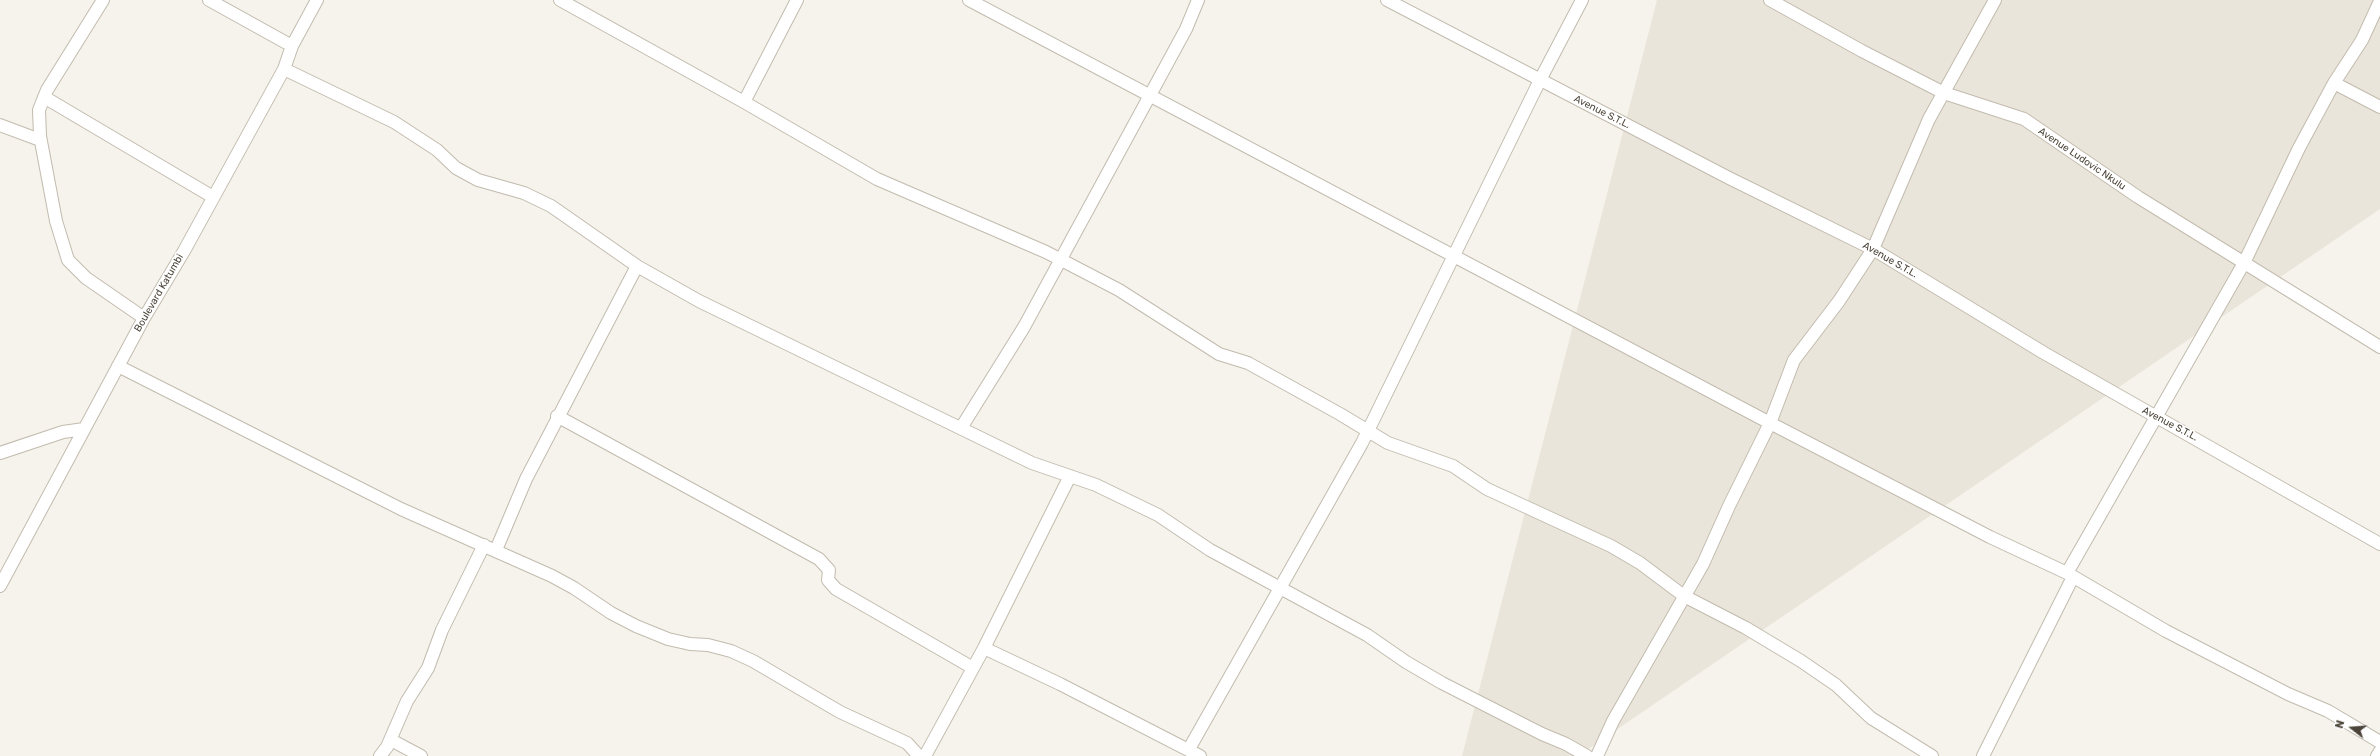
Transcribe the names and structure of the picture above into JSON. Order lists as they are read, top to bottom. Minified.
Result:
{"streets":{"street":["Avenue S.T.L.","Avenue Ludovic Nkulu","Boulevard Katumbi"]},"north":"left"}
